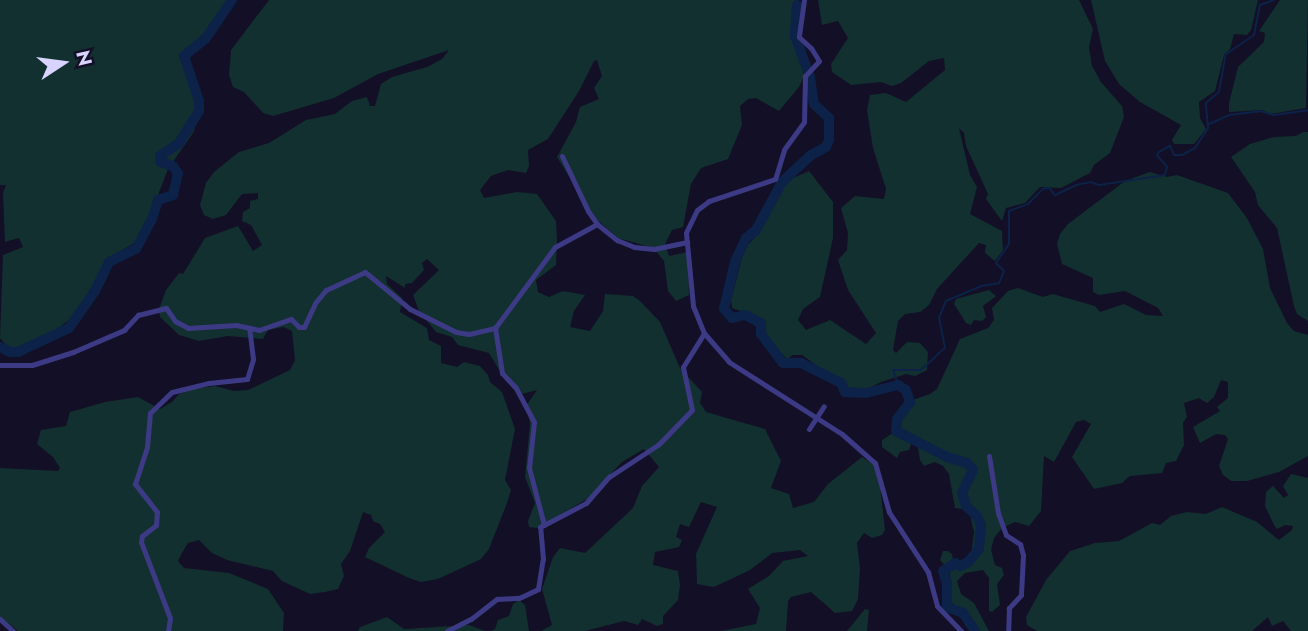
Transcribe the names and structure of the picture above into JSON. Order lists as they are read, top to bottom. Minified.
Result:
{"north":"right"}
